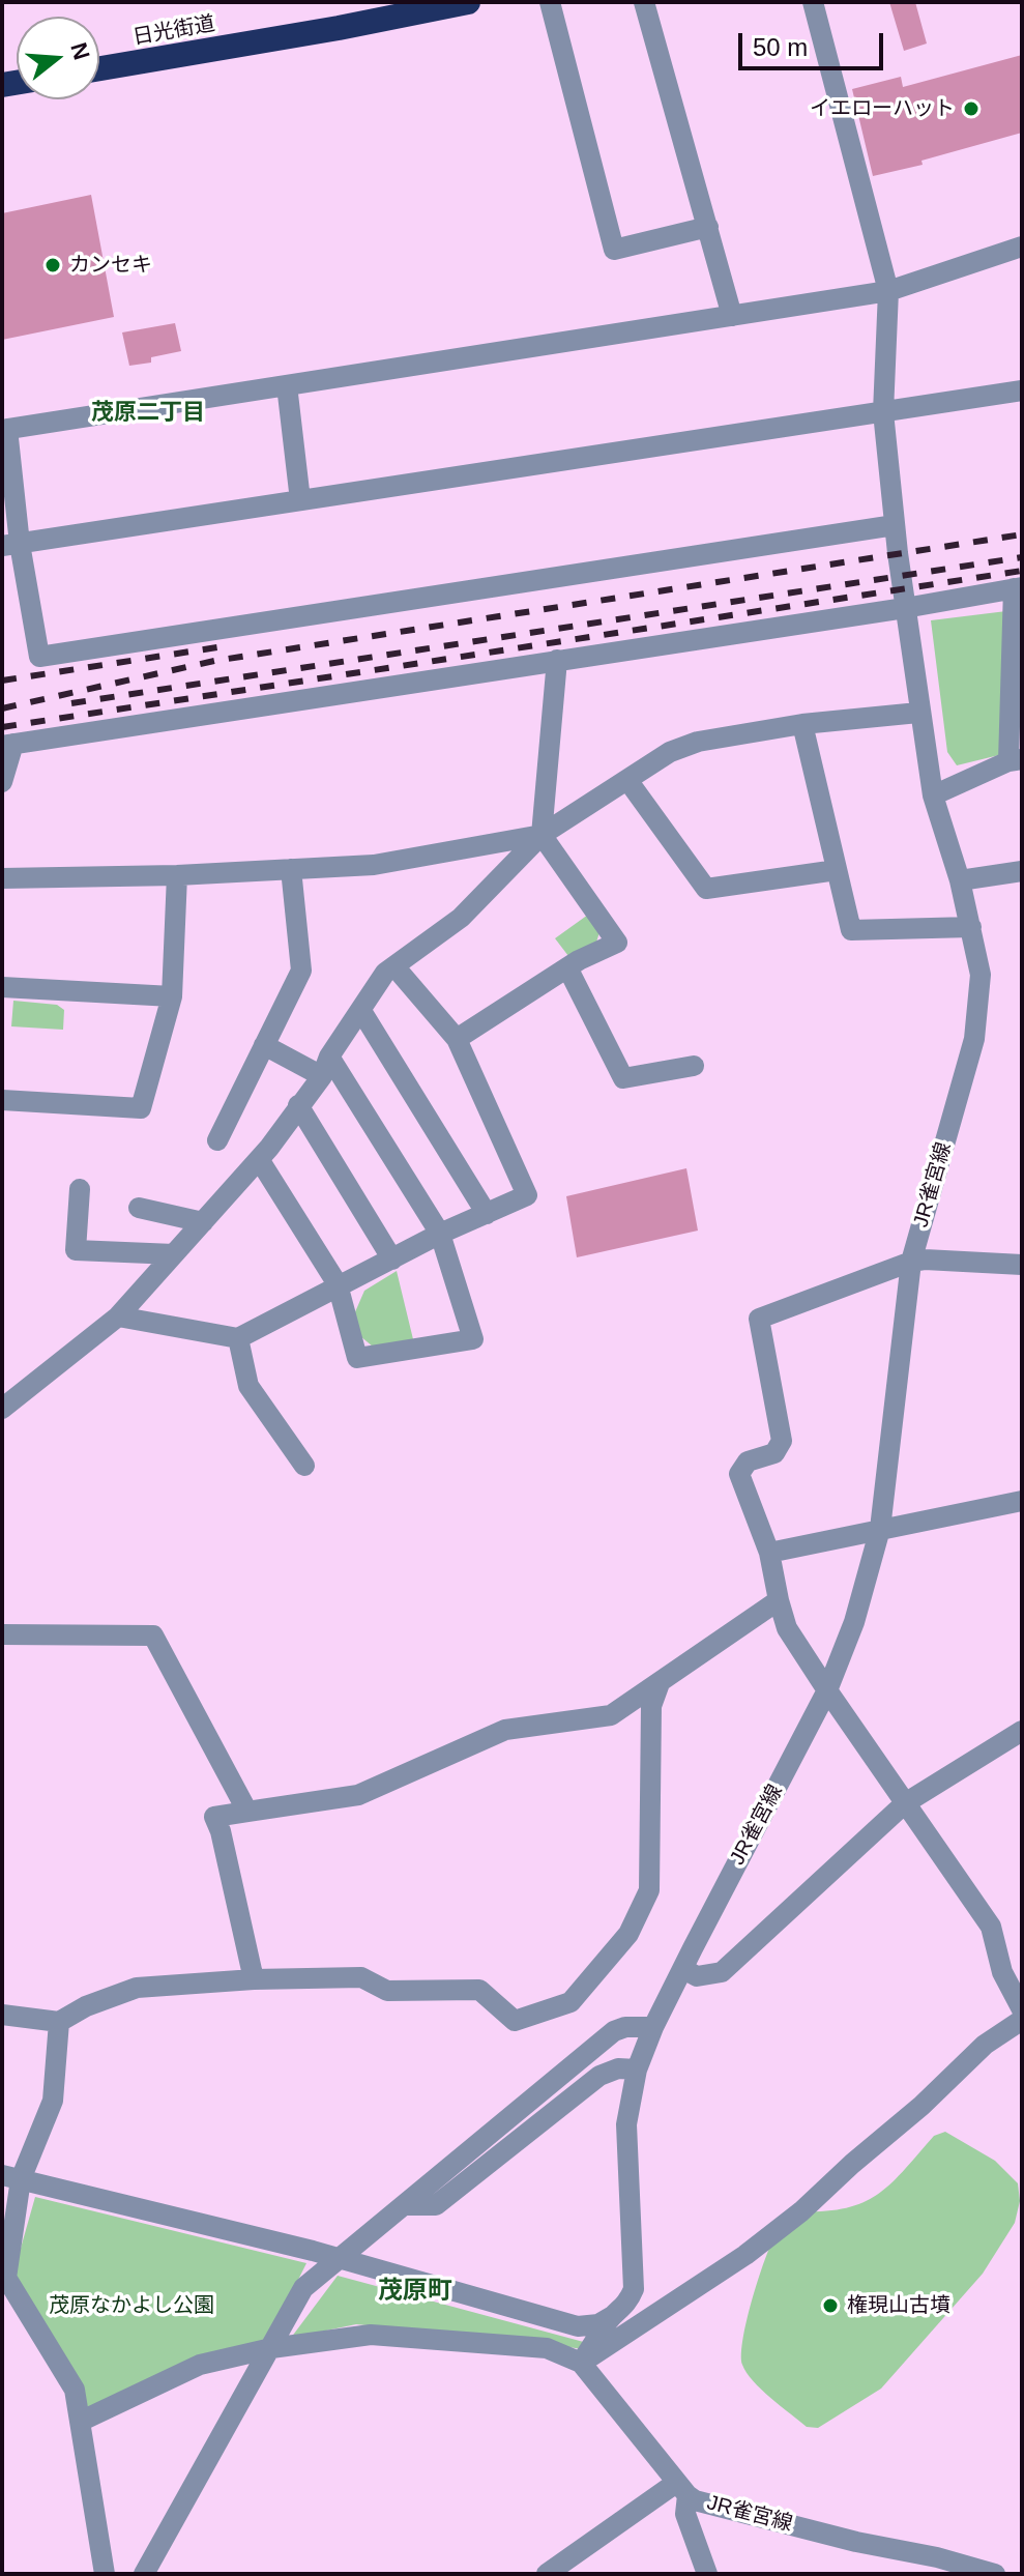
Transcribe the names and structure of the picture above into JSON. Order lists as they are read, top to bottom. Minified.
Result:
{"streets":{"highway":["日光街道"],"street":["JR雀宮線"]},"districts":["茂原二丁目","茂原町"],"parks":["茂原なかよし公園"],"places":["イエローハット","カンセキ","権現山古墳"],"scale_bar":"50 m","north":"right"}
